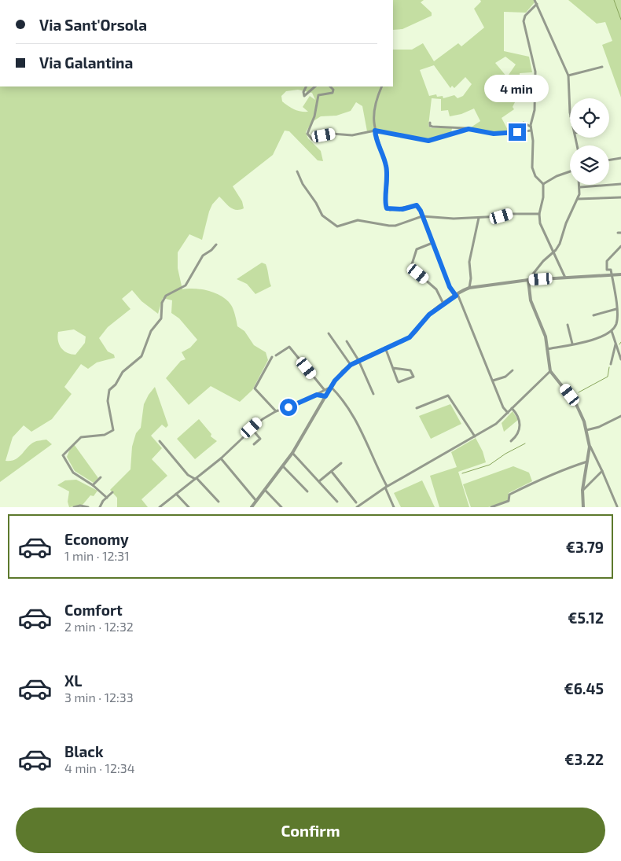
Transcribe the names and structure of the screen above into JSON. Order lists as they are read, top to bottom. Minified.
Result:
{"page":{"banner":["Via Sant'Orsola","Via Galantina"],"bubble":"4 min","list":[{"name":"Economy","note":"1 min · 12:31","value":"€3.79"},{"name":"Comfort","note":"2 min · 12:32","value":"€5.12"},{"name":"XL","note":"3 min · 12:33","value":"€6.45"},{"name":"Black","note":"4 min · 12:34","value":"€3.22"}],"buttons":"Confirm"}}
